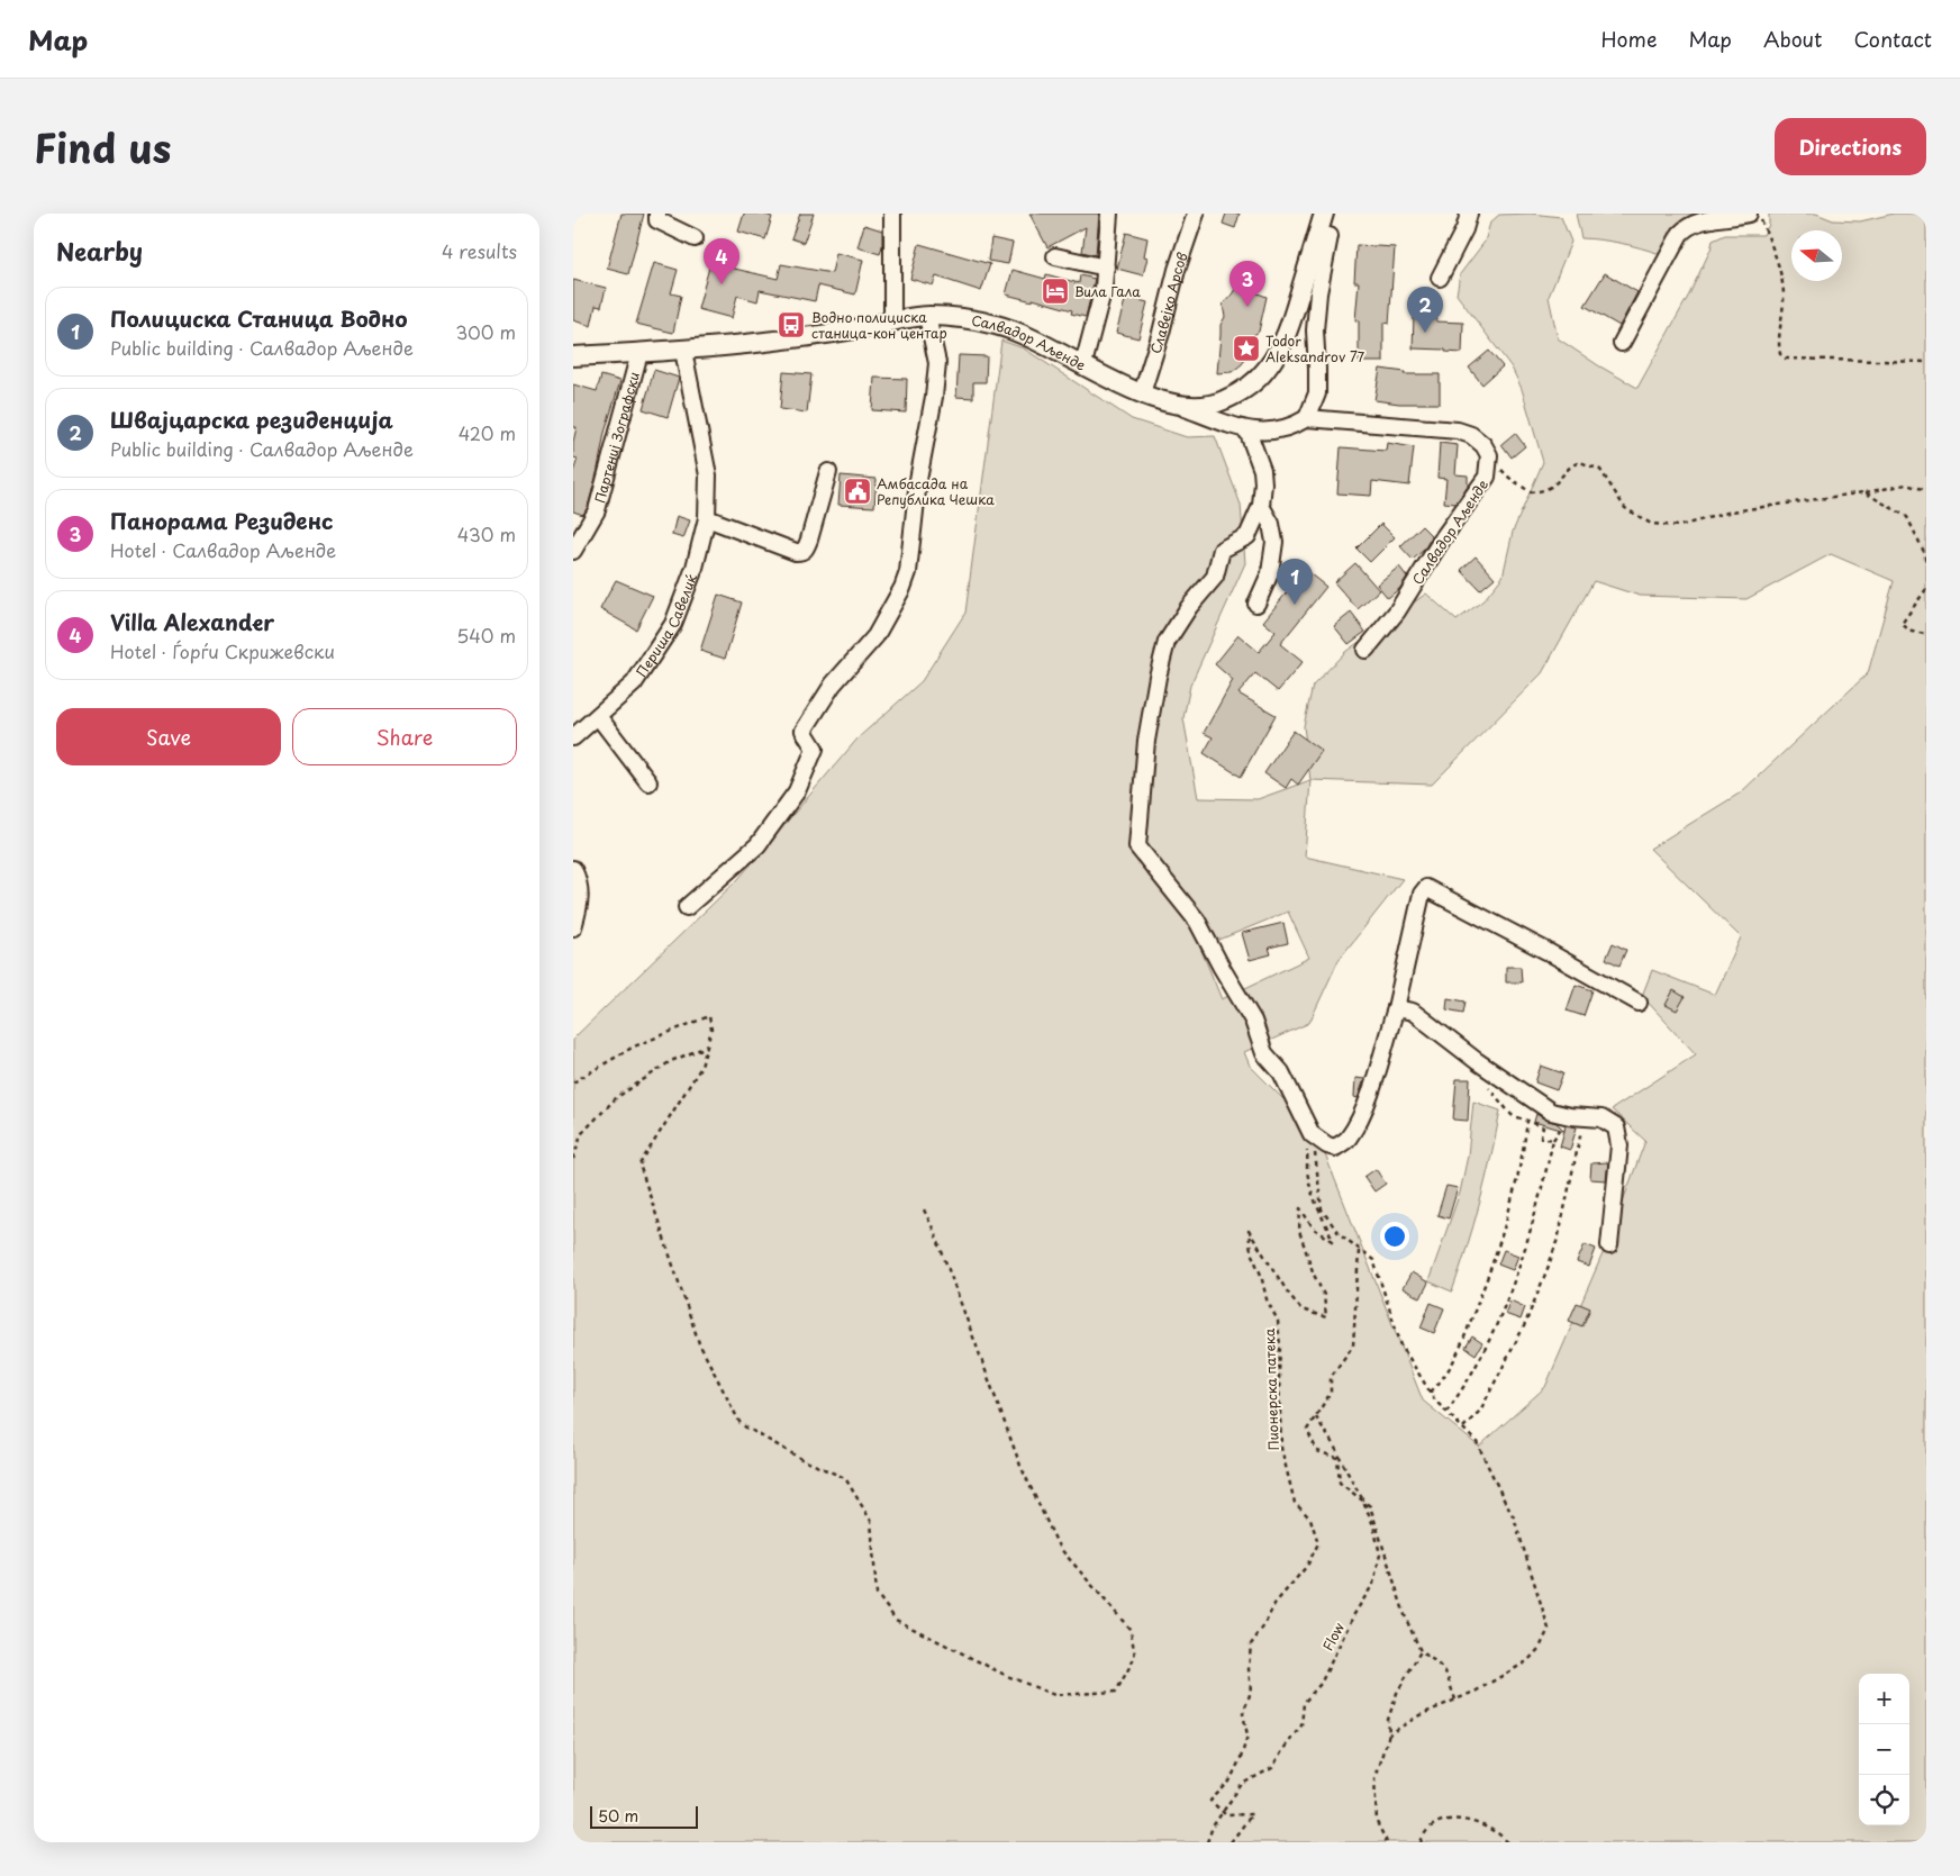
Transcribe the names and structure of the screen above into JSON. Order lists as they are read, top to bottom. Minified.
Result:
{"streets":{"street":["Славејко Арсов","Салвадор Аљенде","Партениј Зографски","Периша Савелиќ"],"path":["Пионерска патека","Flow"]},"crossings":[["Славејко Арсов","Салвадор Аљенде"],["Салвадор Аљенде","Партениј Зографски"],["Салвадор Аљенде","Периша Савелиќ"],["Пионерска патека","Flow"]],"places":{"hotel":["Вила Гала"],"bus stop":["Водно полициска станица-кон центар"],"place":["Todor Aleksandrov 77"],"public building":["Амбасада на Република Чешка"]},"scale_bar":"50 m","north":"left","page":{"header":"Map","nav":["Home","Map","About","Contact"],"title":"Find us","buttons":["Directions",["Save","Share"]],"heading":["Nearby","4 results"],"pins":["4","3","2","1"],"list":[{"mark":"1","name":"Полициска Станица Водно","note":"Public building · Салвадор Аљенде","value":"300 m"},{"mark":"2","name":"Швајцарска резиденција","note":"Public building · Салвадор Аљенде","value":"420 m"},{"mark":"3","name":"Панорама Резиденс","note":"Hotel · Салвадор Аљенде","value":"430 m"},{"mark":"4","name":"Villa Alexander","note":"Hotel · Ѓорѓи Скрижевски","value":"540 m"}],"map_buttons":["+","−"],"scale":"50 m"}}
